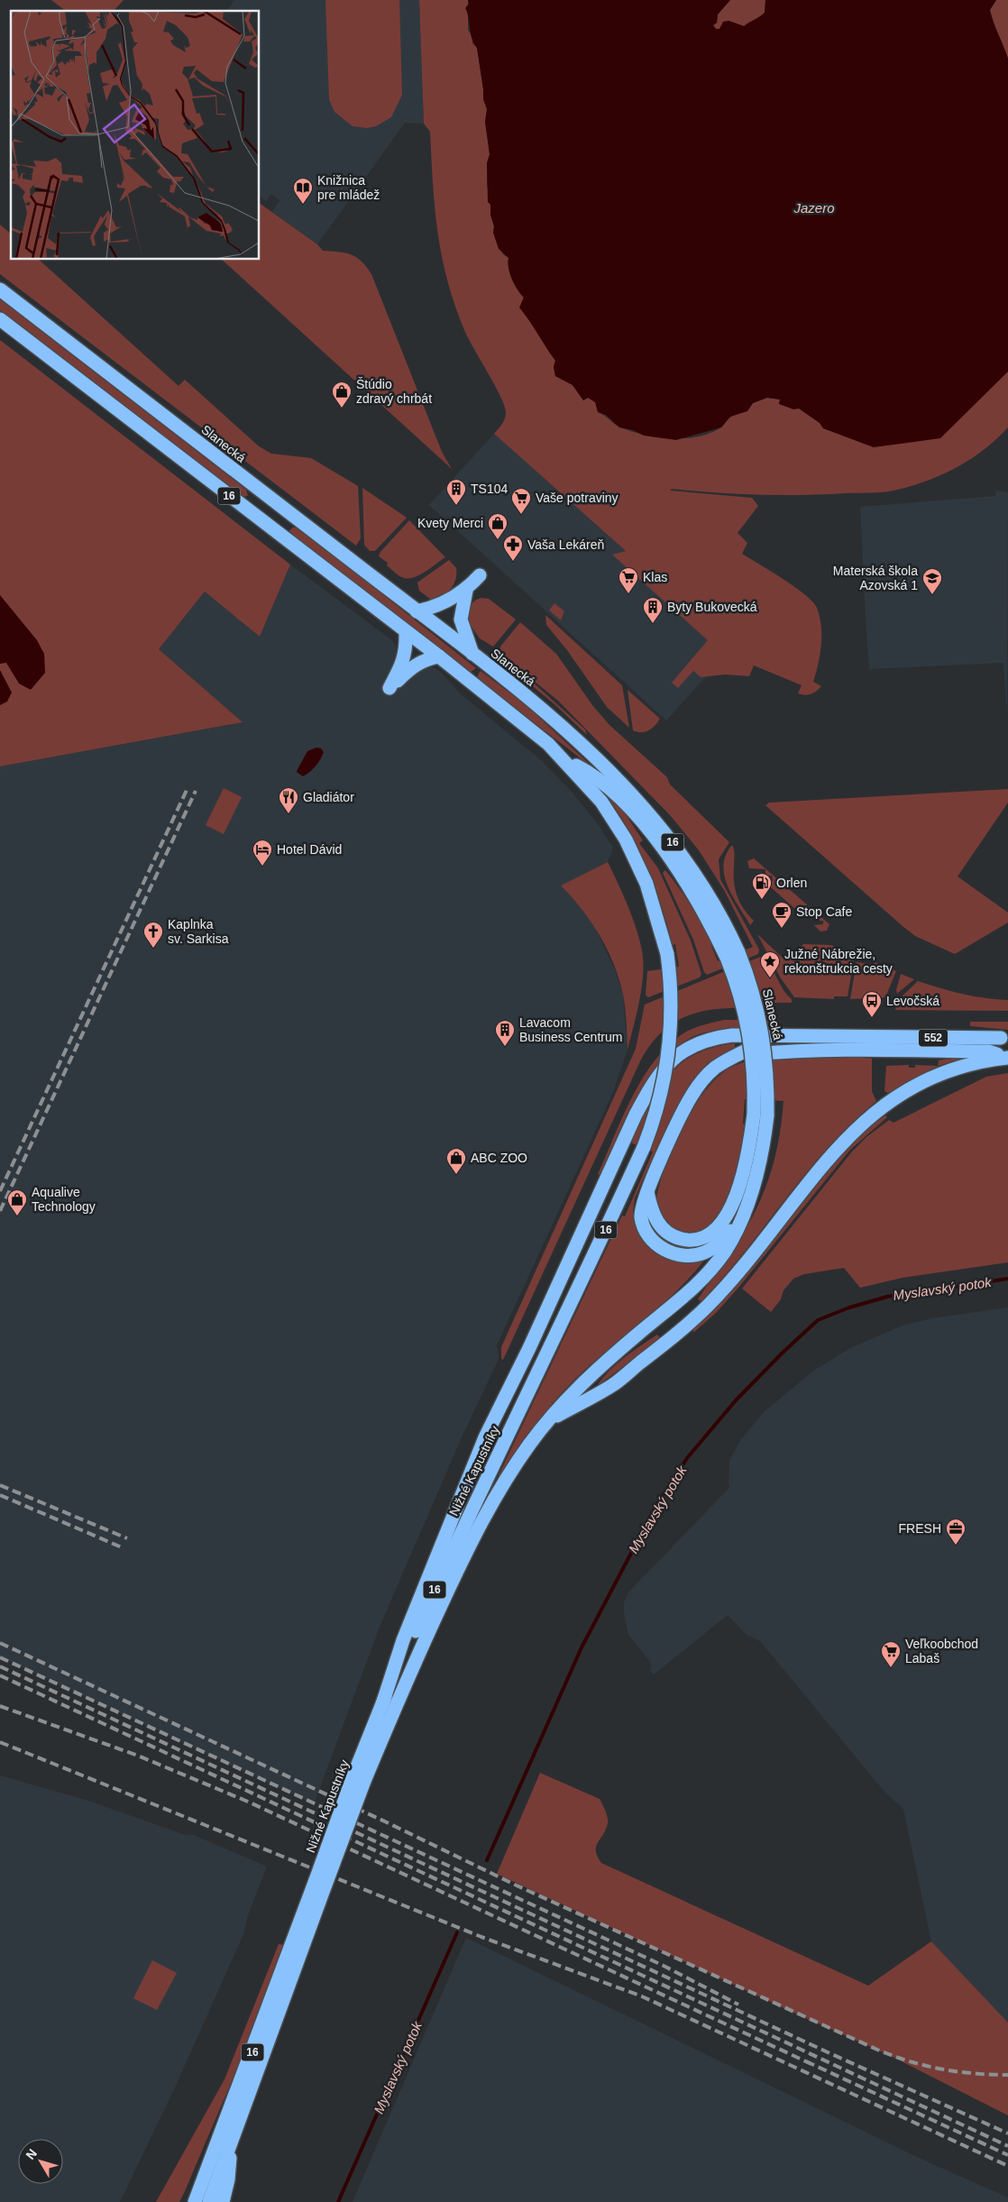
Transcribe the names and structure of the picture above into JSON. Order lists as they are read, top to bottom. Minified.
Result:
{"streets":{"highway":["Slanecká","16","552","Nižné Kapustníky"]},"crossings":[["16","Nižné Kapustníky"]],"water":["Jazero","Myslavský potok"],"places":{"library":["Knižnica pre mládež"],"shop":["Štúdio zdravý chrbát","Kvety Merci","ABC ZOO","Aqualive Technology"],"building":["TS104","Byty Bukovecká","Lavacom Business Centrum"],"supermarket":["Vaše potraviny","Klas","Veľkoobchod Labaš"],"pharmacy":["Vaša Lekáreň"],"school or university":["Materská škola Azovská 1"],"restaurant":["Gladiátor"],"hotel":["Hotel Dávid"],"fuel station":["Orlen"],"cafe":["Stop Cafe"],"church":["Kaplnka sv. Sarkisa"],"place":["Južné Nábrežie, rekonštrukcia cesty"],"bus stop":["Levočská"],"office":["FRESH"]},"north":"top left"}
